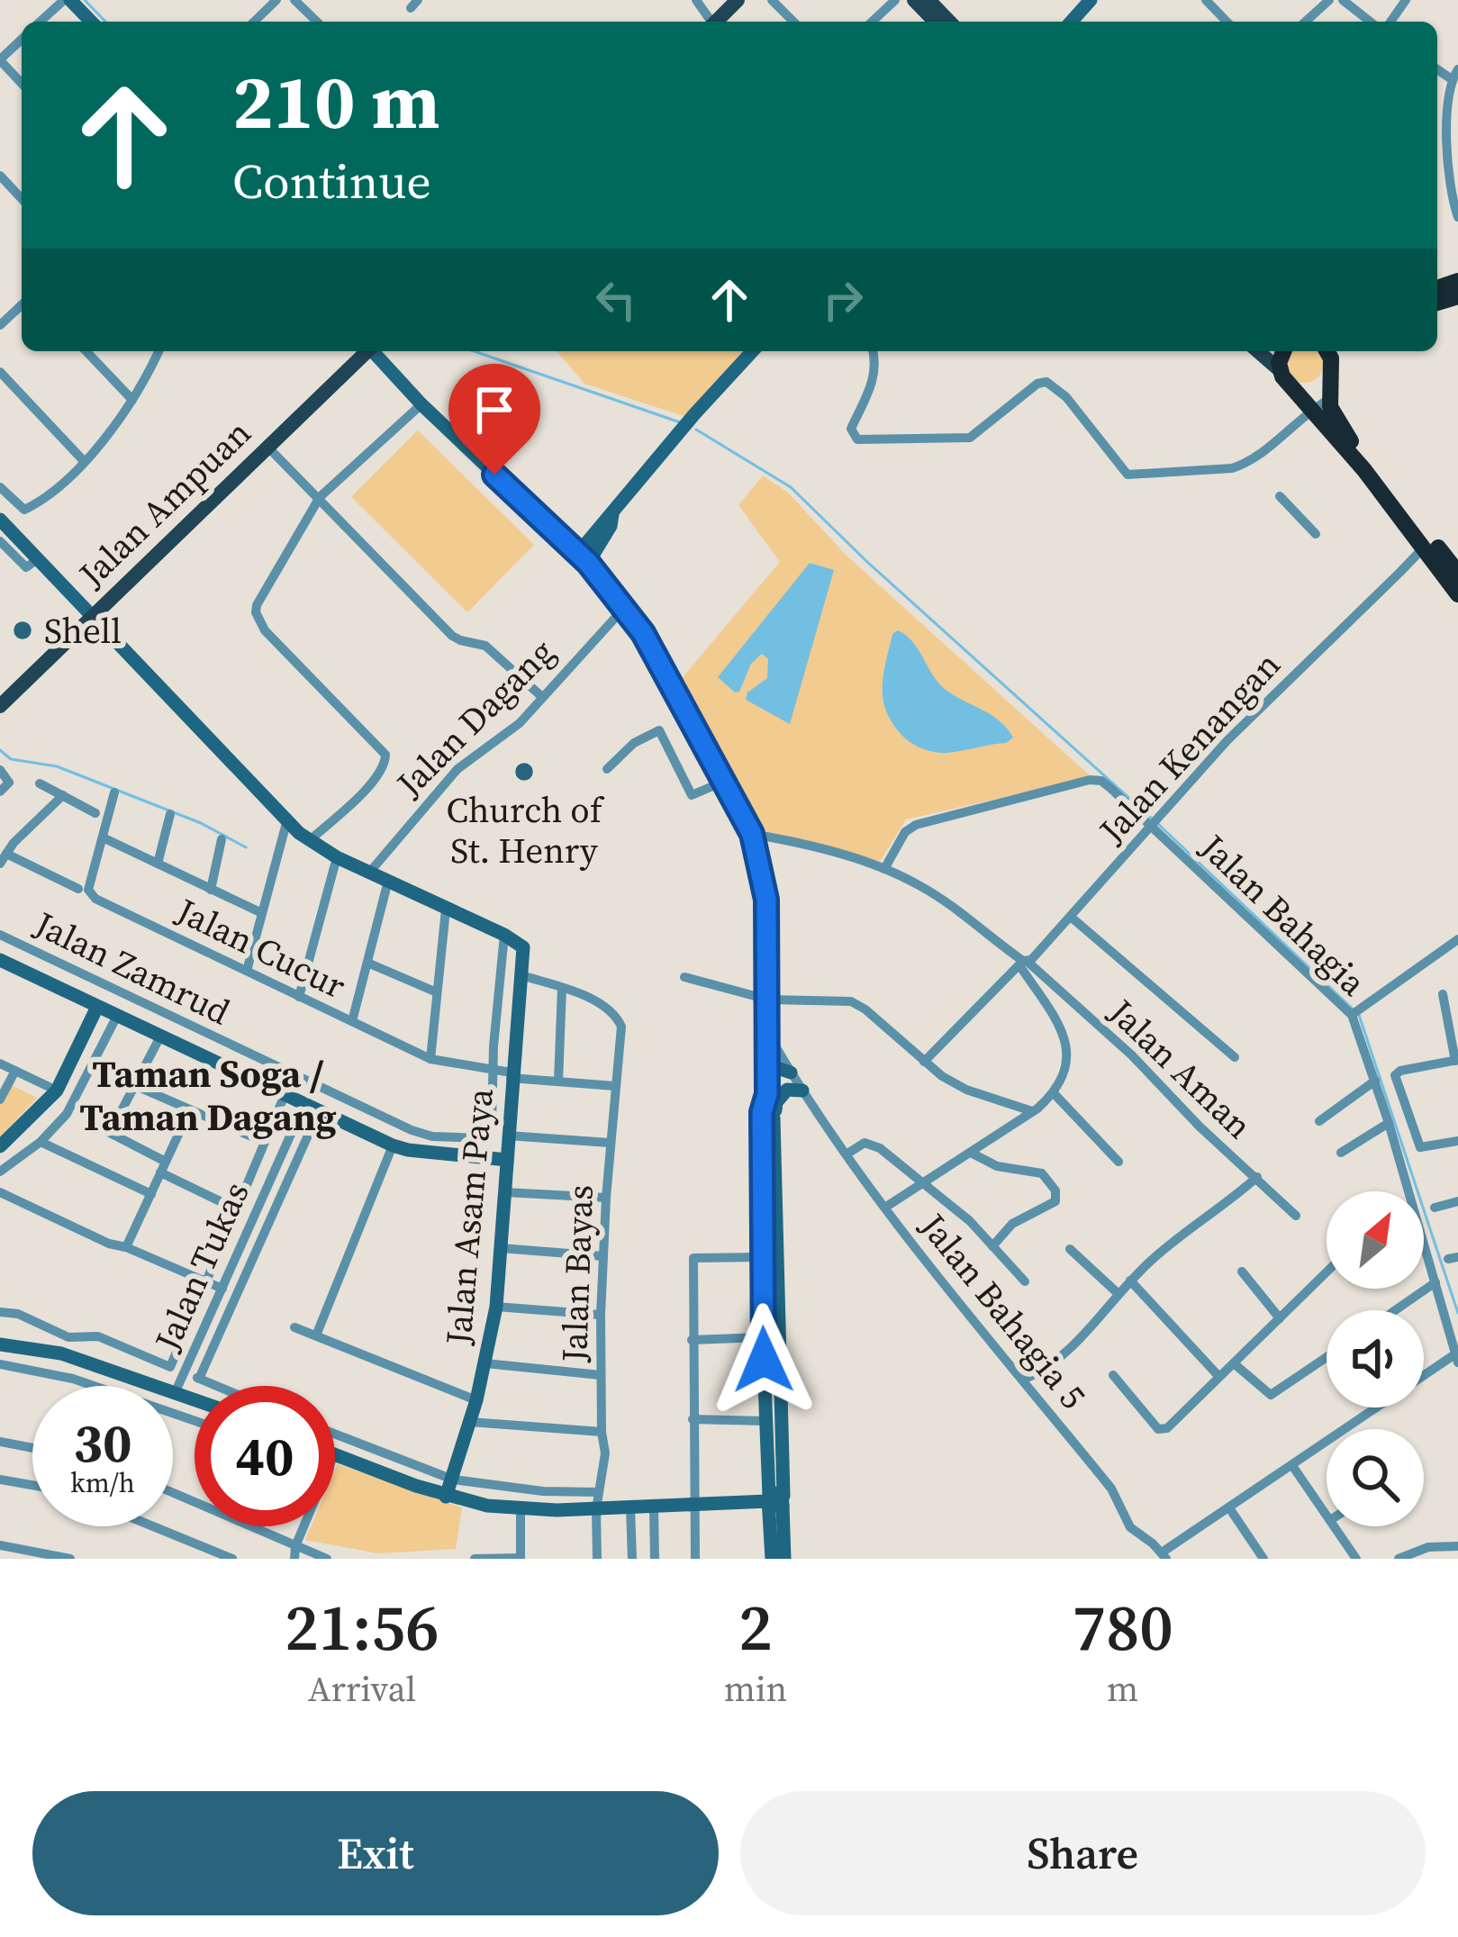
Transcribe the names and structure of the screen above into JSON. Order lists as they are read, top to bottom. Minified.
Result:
{"streets":{"main road":["Jalan Ampuan"],"street":["Jalan Dagang","Jalan Kenangan","Jalan Bahagia","Jalan Cucur","Jalan Zamrud","Jalan Aman","Jalan Asam Paya","Jalan Tukas","Jalan Bayas","Jalan Bahagia 5"]},"crossings":[["Jalan Kenangan","Jalan Bahagia"],["Jalan Kenangan","Jalan Aman"],["Jalan Cucur","Jalan Zamrud"],["Jalan Cucur","Jalan Asam Paya"],["Jalan Cucur","Jalan Bayas"]],"districts":["Taman Soga / Taman Dagang"],"places":["Shell","Church of St. Henry"],"north":"top right","page":{"turn":["210 m","Continue"],"speed":"30 km/h","limit":"40","eta":["21:56","Arrival","2","min","780","m"],"buttons":["Exit","Share"]}}
